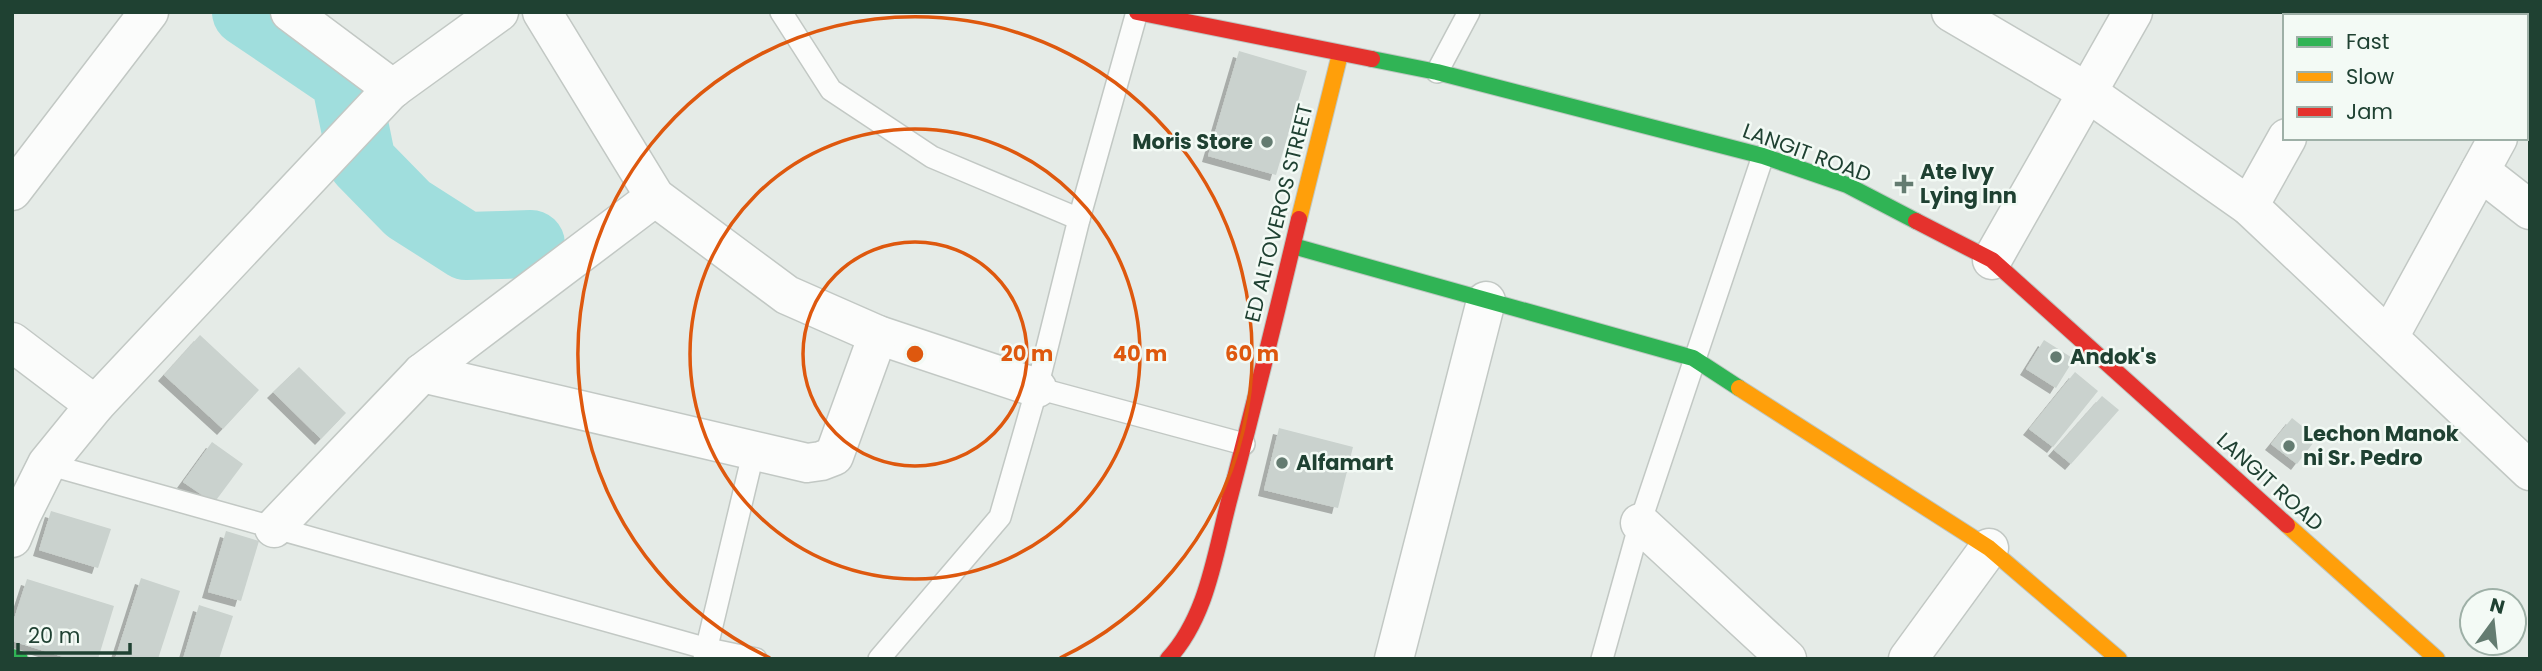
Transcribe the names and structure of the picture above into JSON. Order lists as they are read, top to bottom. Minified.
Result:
{"streets":{"street":["LANGIT ROAD","ED ALTOVEROS STREET"]},"crossings":[["LANGIT ROAD","ED ALTOVEROS STREET"]],"places":{"other":["Moris Store","Andok's","Lechon Manok ni Sr. Pedro","Alfamart"],"health":["Ate Ivy Lying Inn"]},"legend":["Fast","Slow","Jam"],"scale_bar":"20 m","north":"top","rings":["20 m","40 m","60 m"]}
